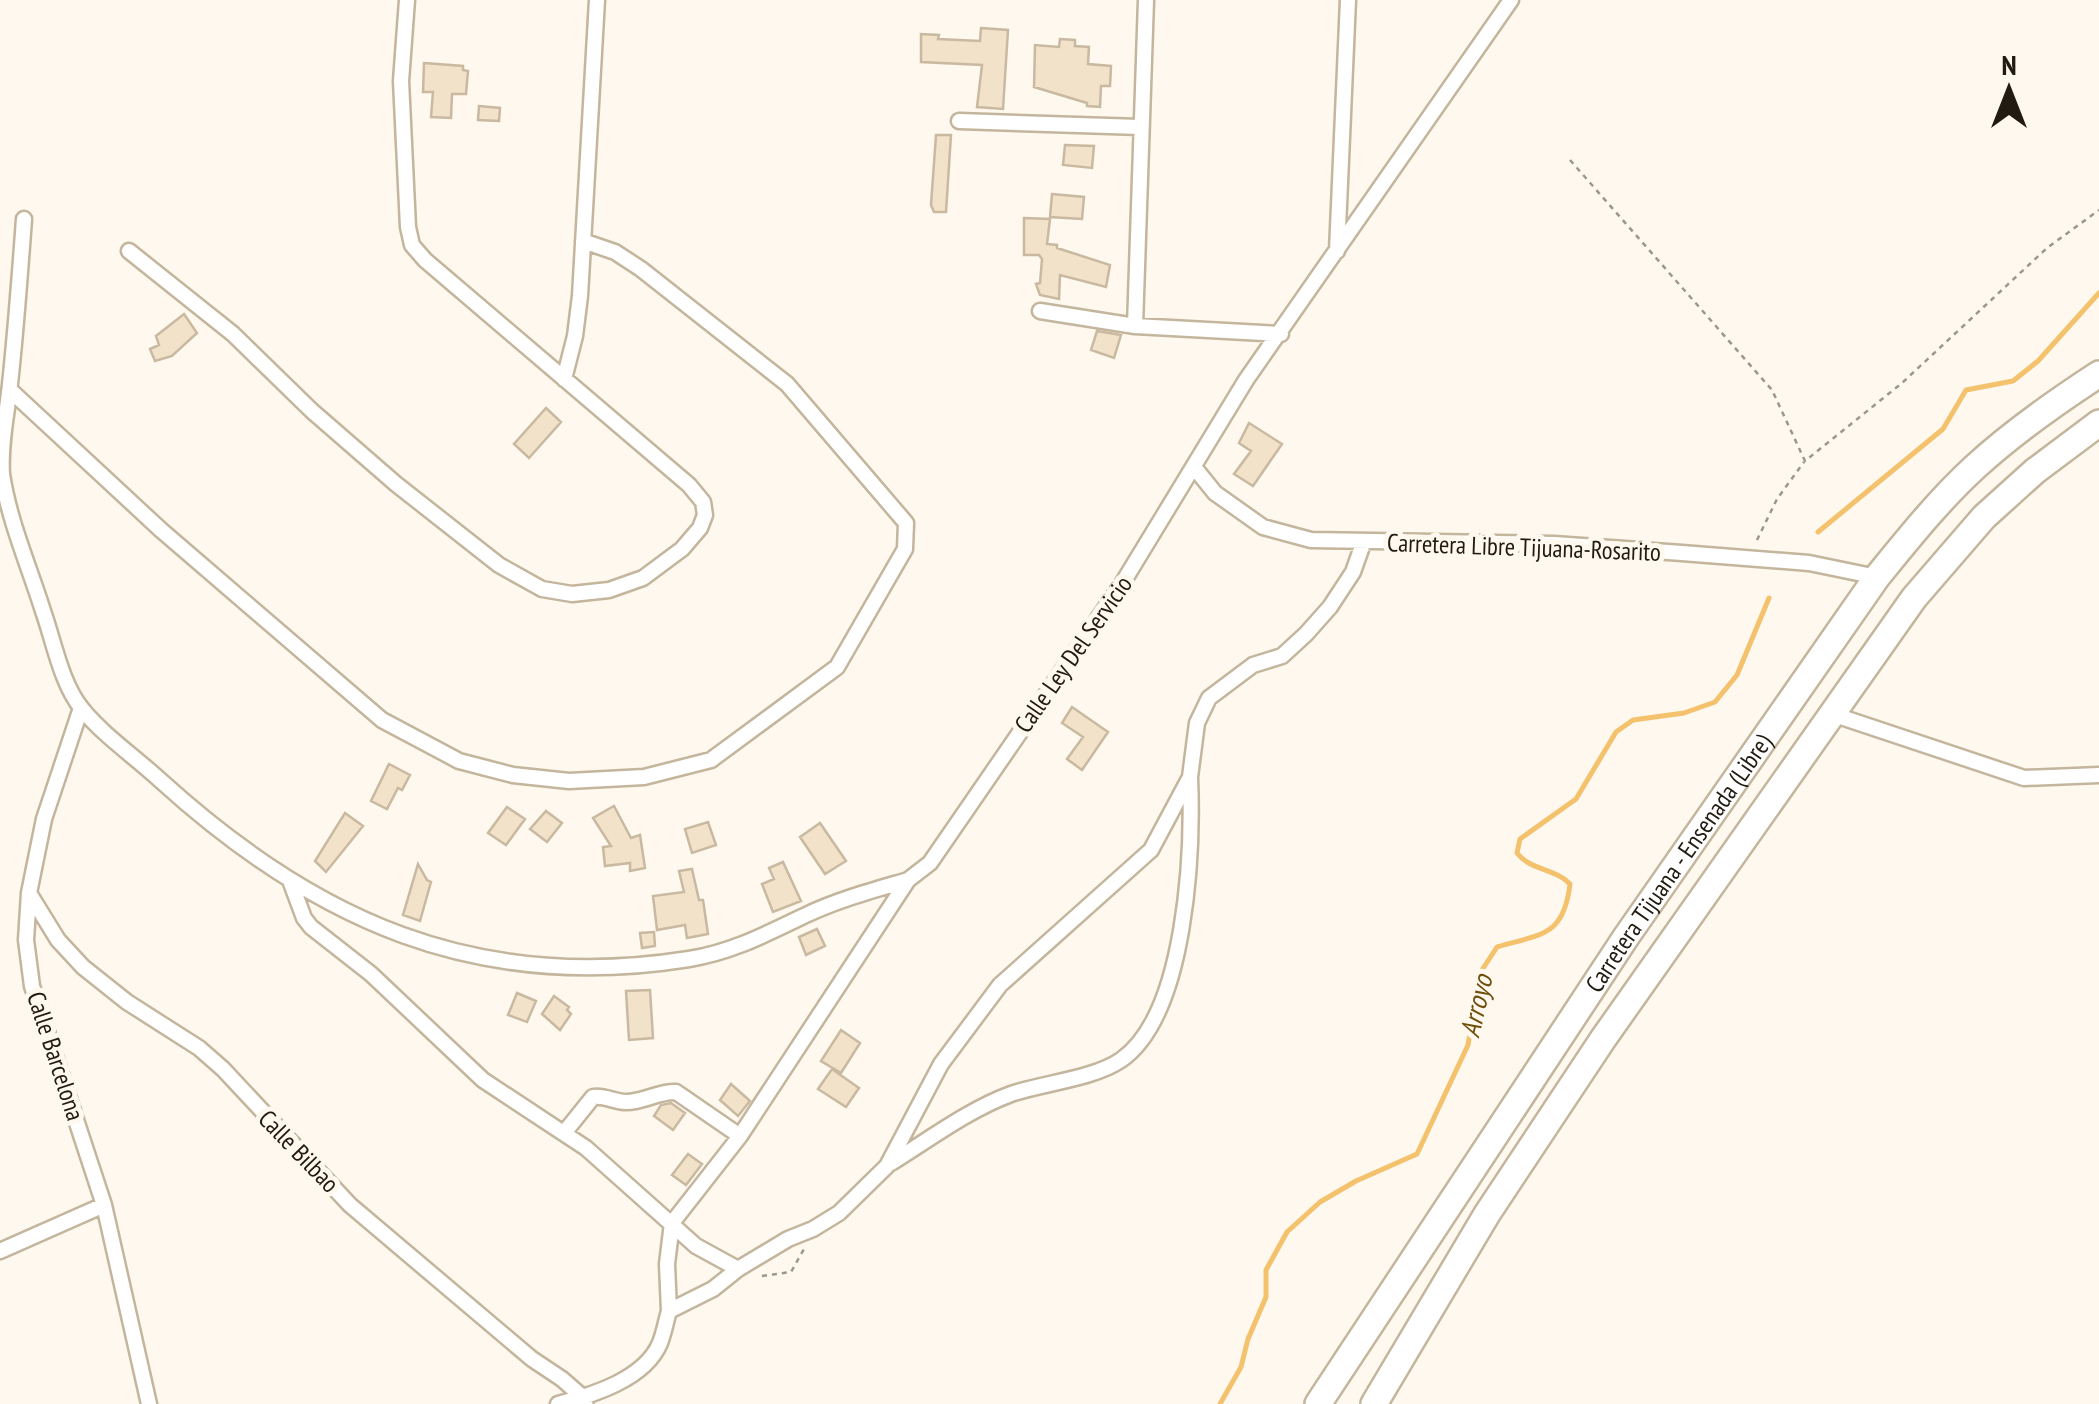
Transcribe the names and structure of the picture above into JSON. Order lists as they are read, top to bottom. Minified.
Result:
{"streets":{"highway":["Carretera Tijuana - Ensenada (Libre)"],"street":["Carretera Libre Tijuana-Rosarito","Calle Ley Del Servicio","Calle Barcelona","Calle Bilbao"]},"crossings":[["Carretera Libre Tijuana-Rosarito","Calle Ley Del Servicio"],["Carretera Libre Tijuana-Rosarito","Carretera Tijuana - Ensenada (Libre)"],["Calle Barcelona","Calle Bilbao"]],"water":["Arroyo"],"north":"top"}
